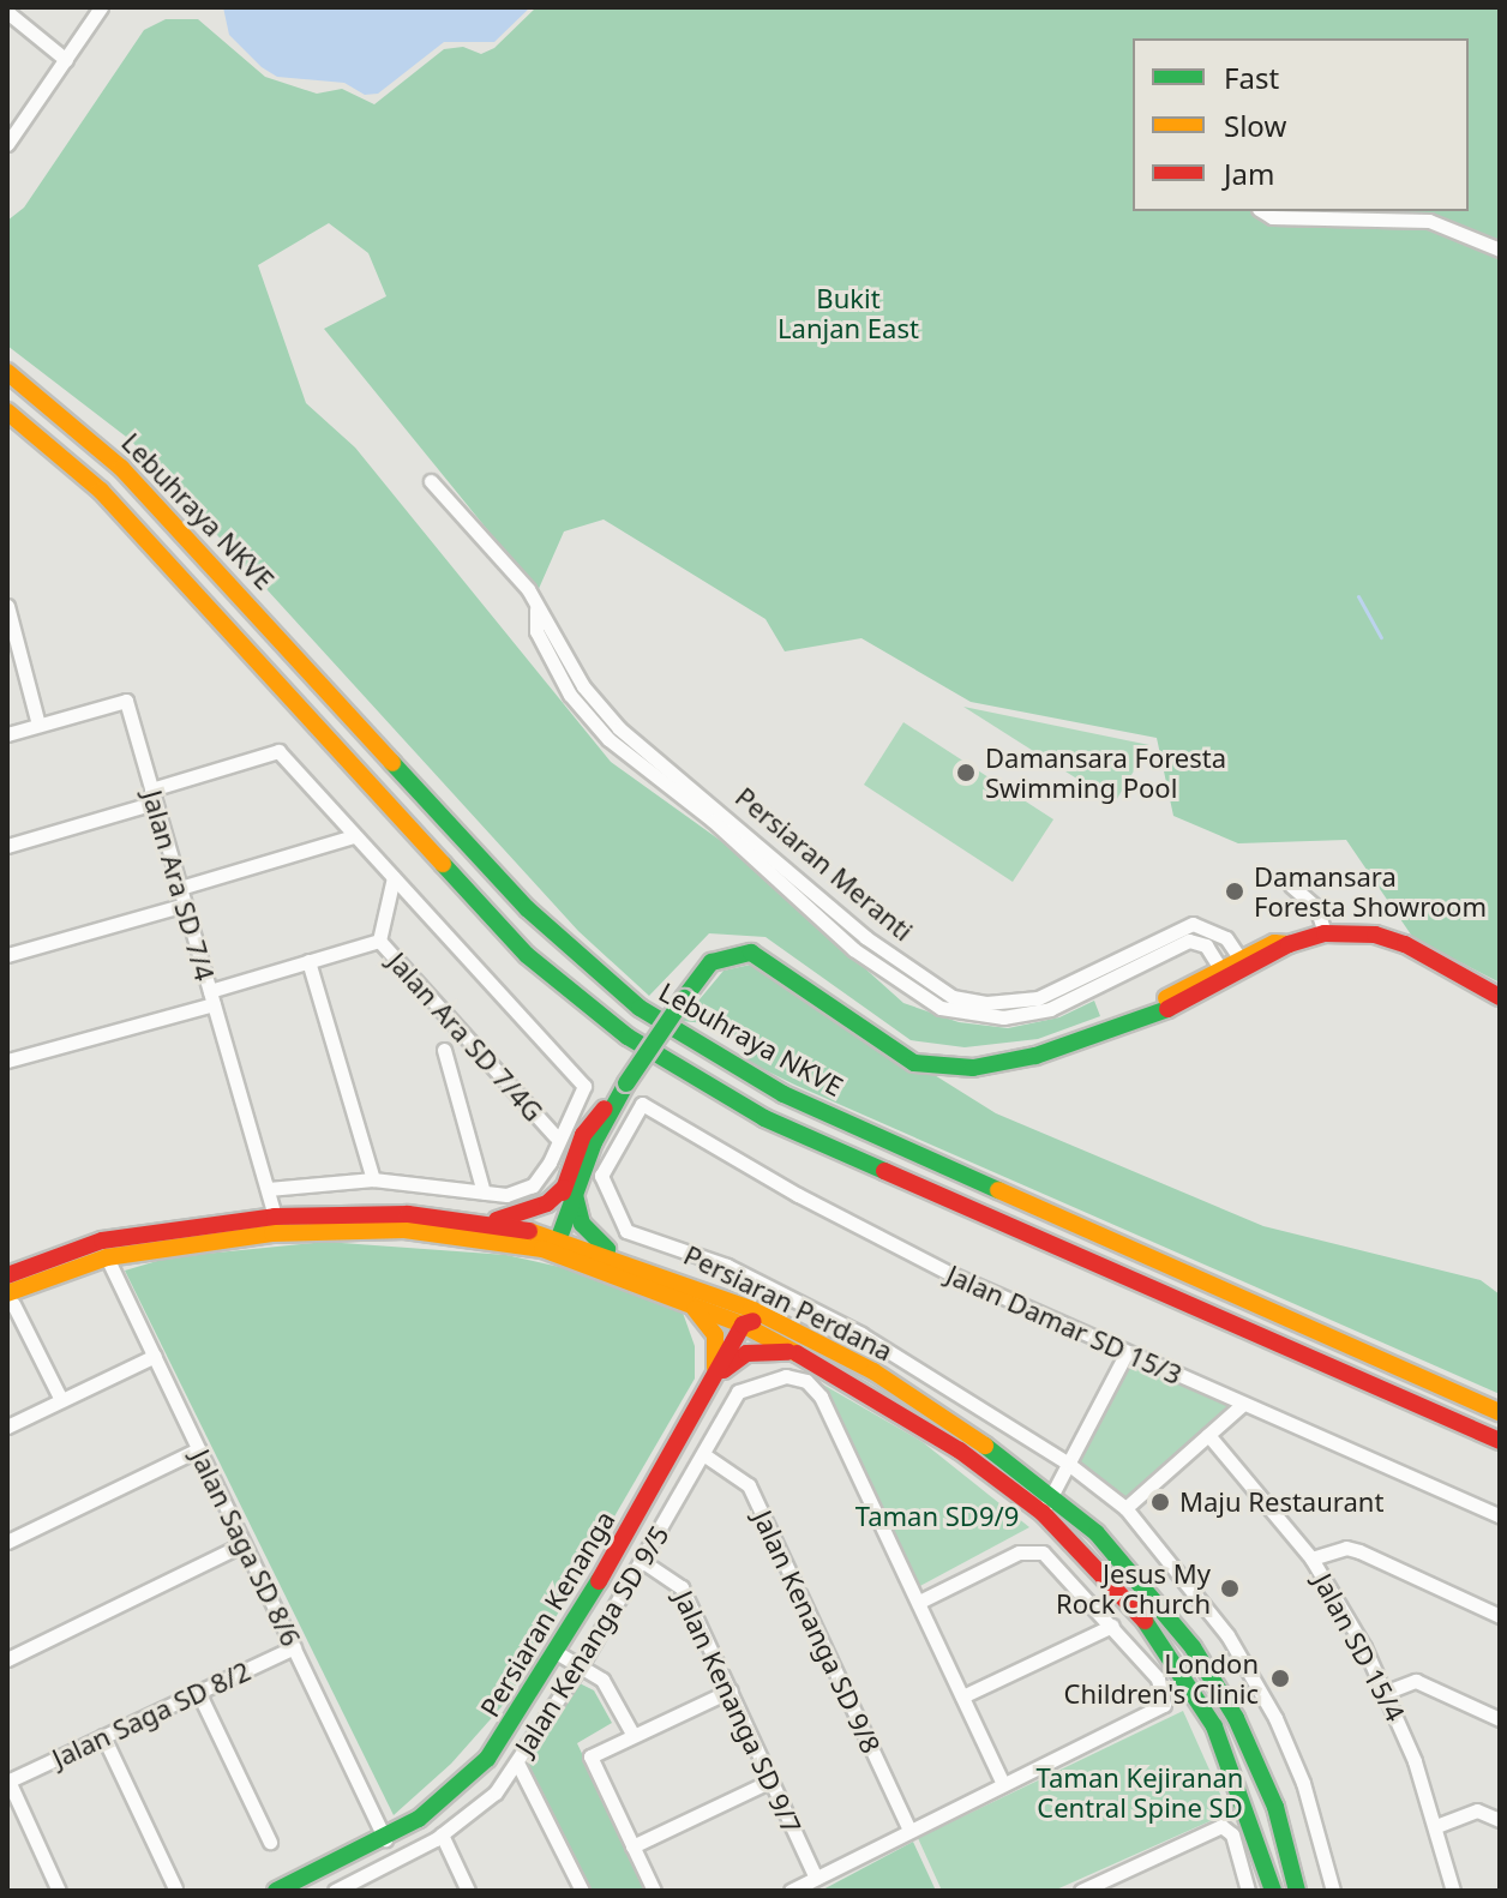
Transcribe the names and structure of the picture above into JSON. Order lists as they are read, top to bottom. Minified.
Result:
{"streets":{"main road":["Lebuhraya NKVE","Persiaran Perdana","Persiaran Kenanga"],"street":["Persiaran Meranti","Jalan Ara SD 7/4","Jalan Ara SD 7/4G","Jalan Damar SD 15/3","Jalan Saga SD 8/6","Jalan Kenanga SD 9/8","Jalan Kenanga SD 9/5","Jalan SD 15/4","Jalan Kenanga SD 9/7","Jalan Saga SD 8/2"]},"crossings":[["Jalan Ara SD 7/4","Jalan Ara SD 7/4G"],["Jalan Ara SD 7/4","Persiaran Perdana"],["Persiaran Perdana","Jalan Saga SD 8/6"],["Persiaran Perdana","Persiaran Kenanga"],["Jalan Saga SD 8/6","Persiaran Kenanga"],["Jalan Saga SD 8/6","Jalan Saga SD 8/2"],["Jalan Kenanga SD 9/8","Jalan Kenanga SD 9/5"],["Jalan Kenanga SD 9/5","Jalan Kenanga SD 9/7"]],"parks":["Bukit Lanjan East","Taman SD9/9","Taman Kejiranan Central Spine SD"],"places":["Damansara Foresta Swimming Pool","Damansara Foresta Showroom","Maju Restaurant","Jesus My Rock Church","London Children's Clinic"],"legend":["Fast","Slow","Jam"]}
